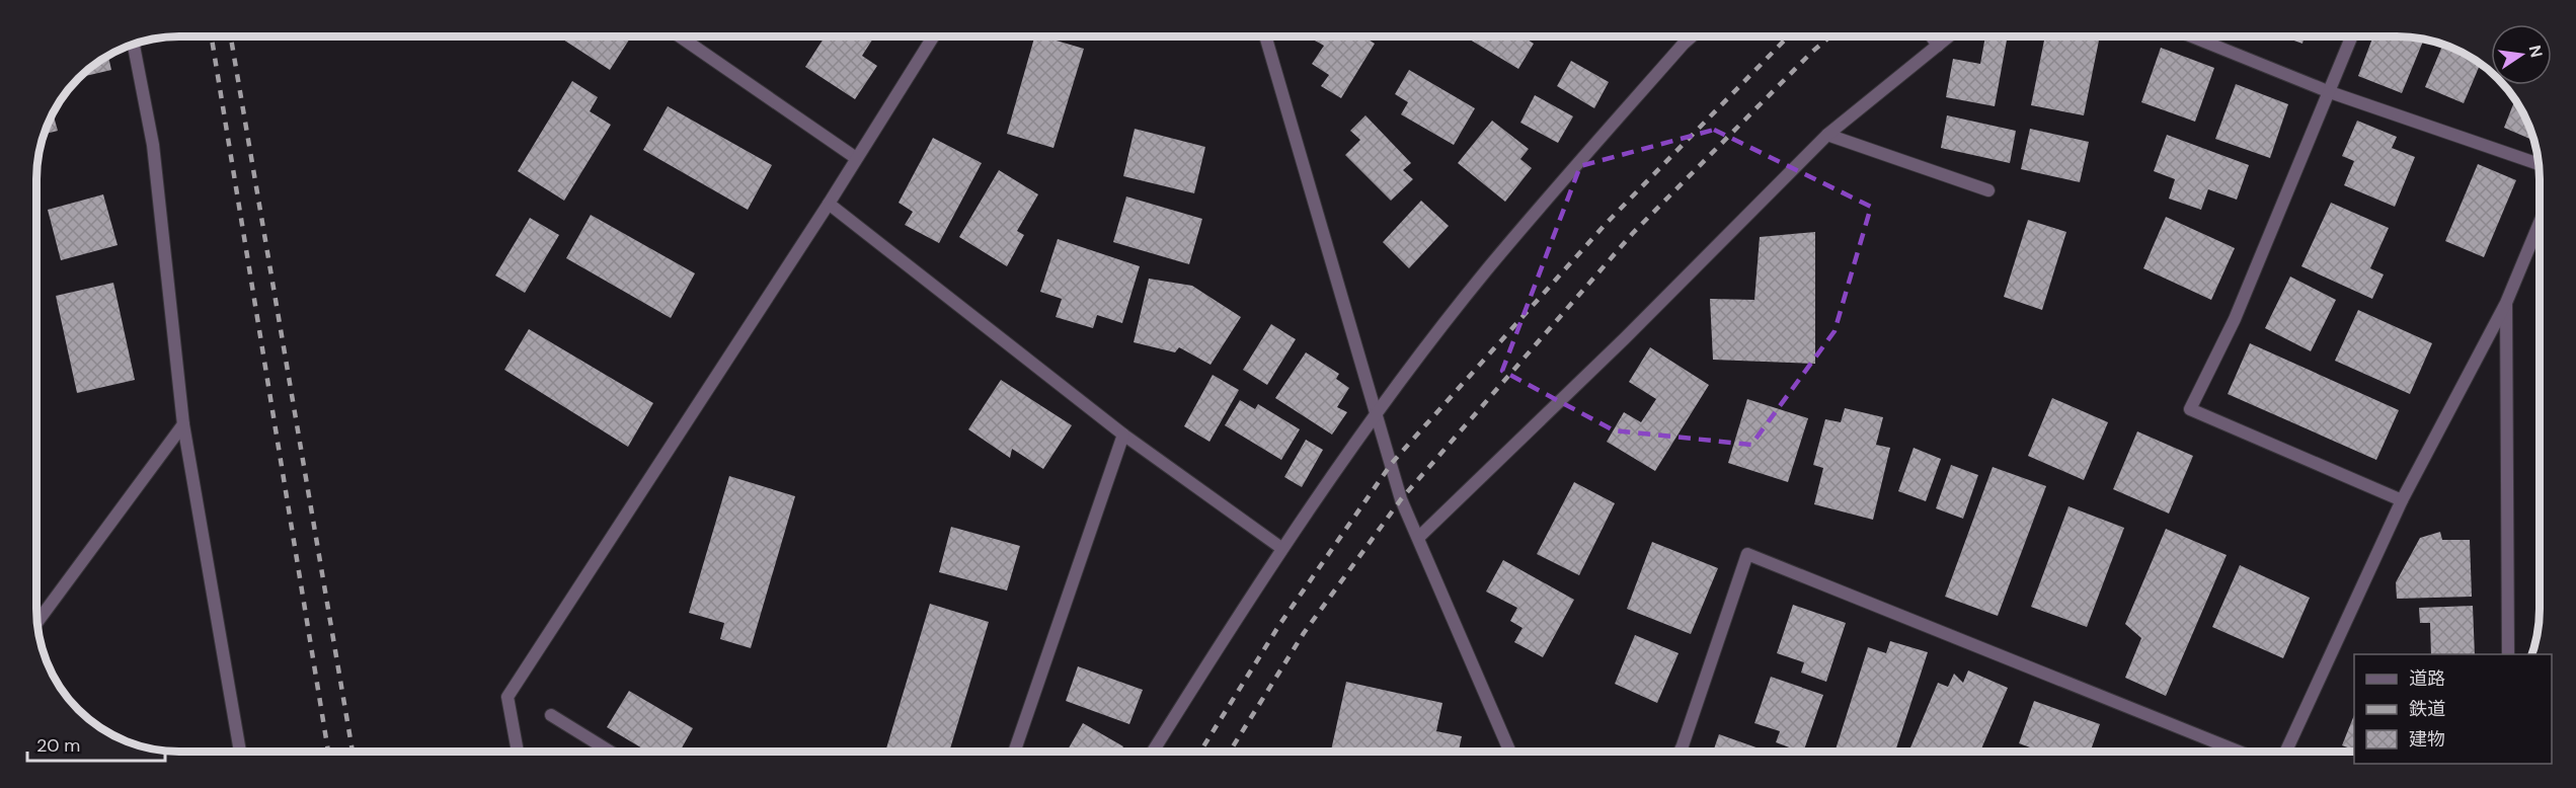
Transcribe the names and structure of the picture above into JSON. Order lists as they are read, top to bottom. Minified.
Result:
{"legend":["道路","鉄道","建物"],"scale_bar":"20 m","north":"right"}
